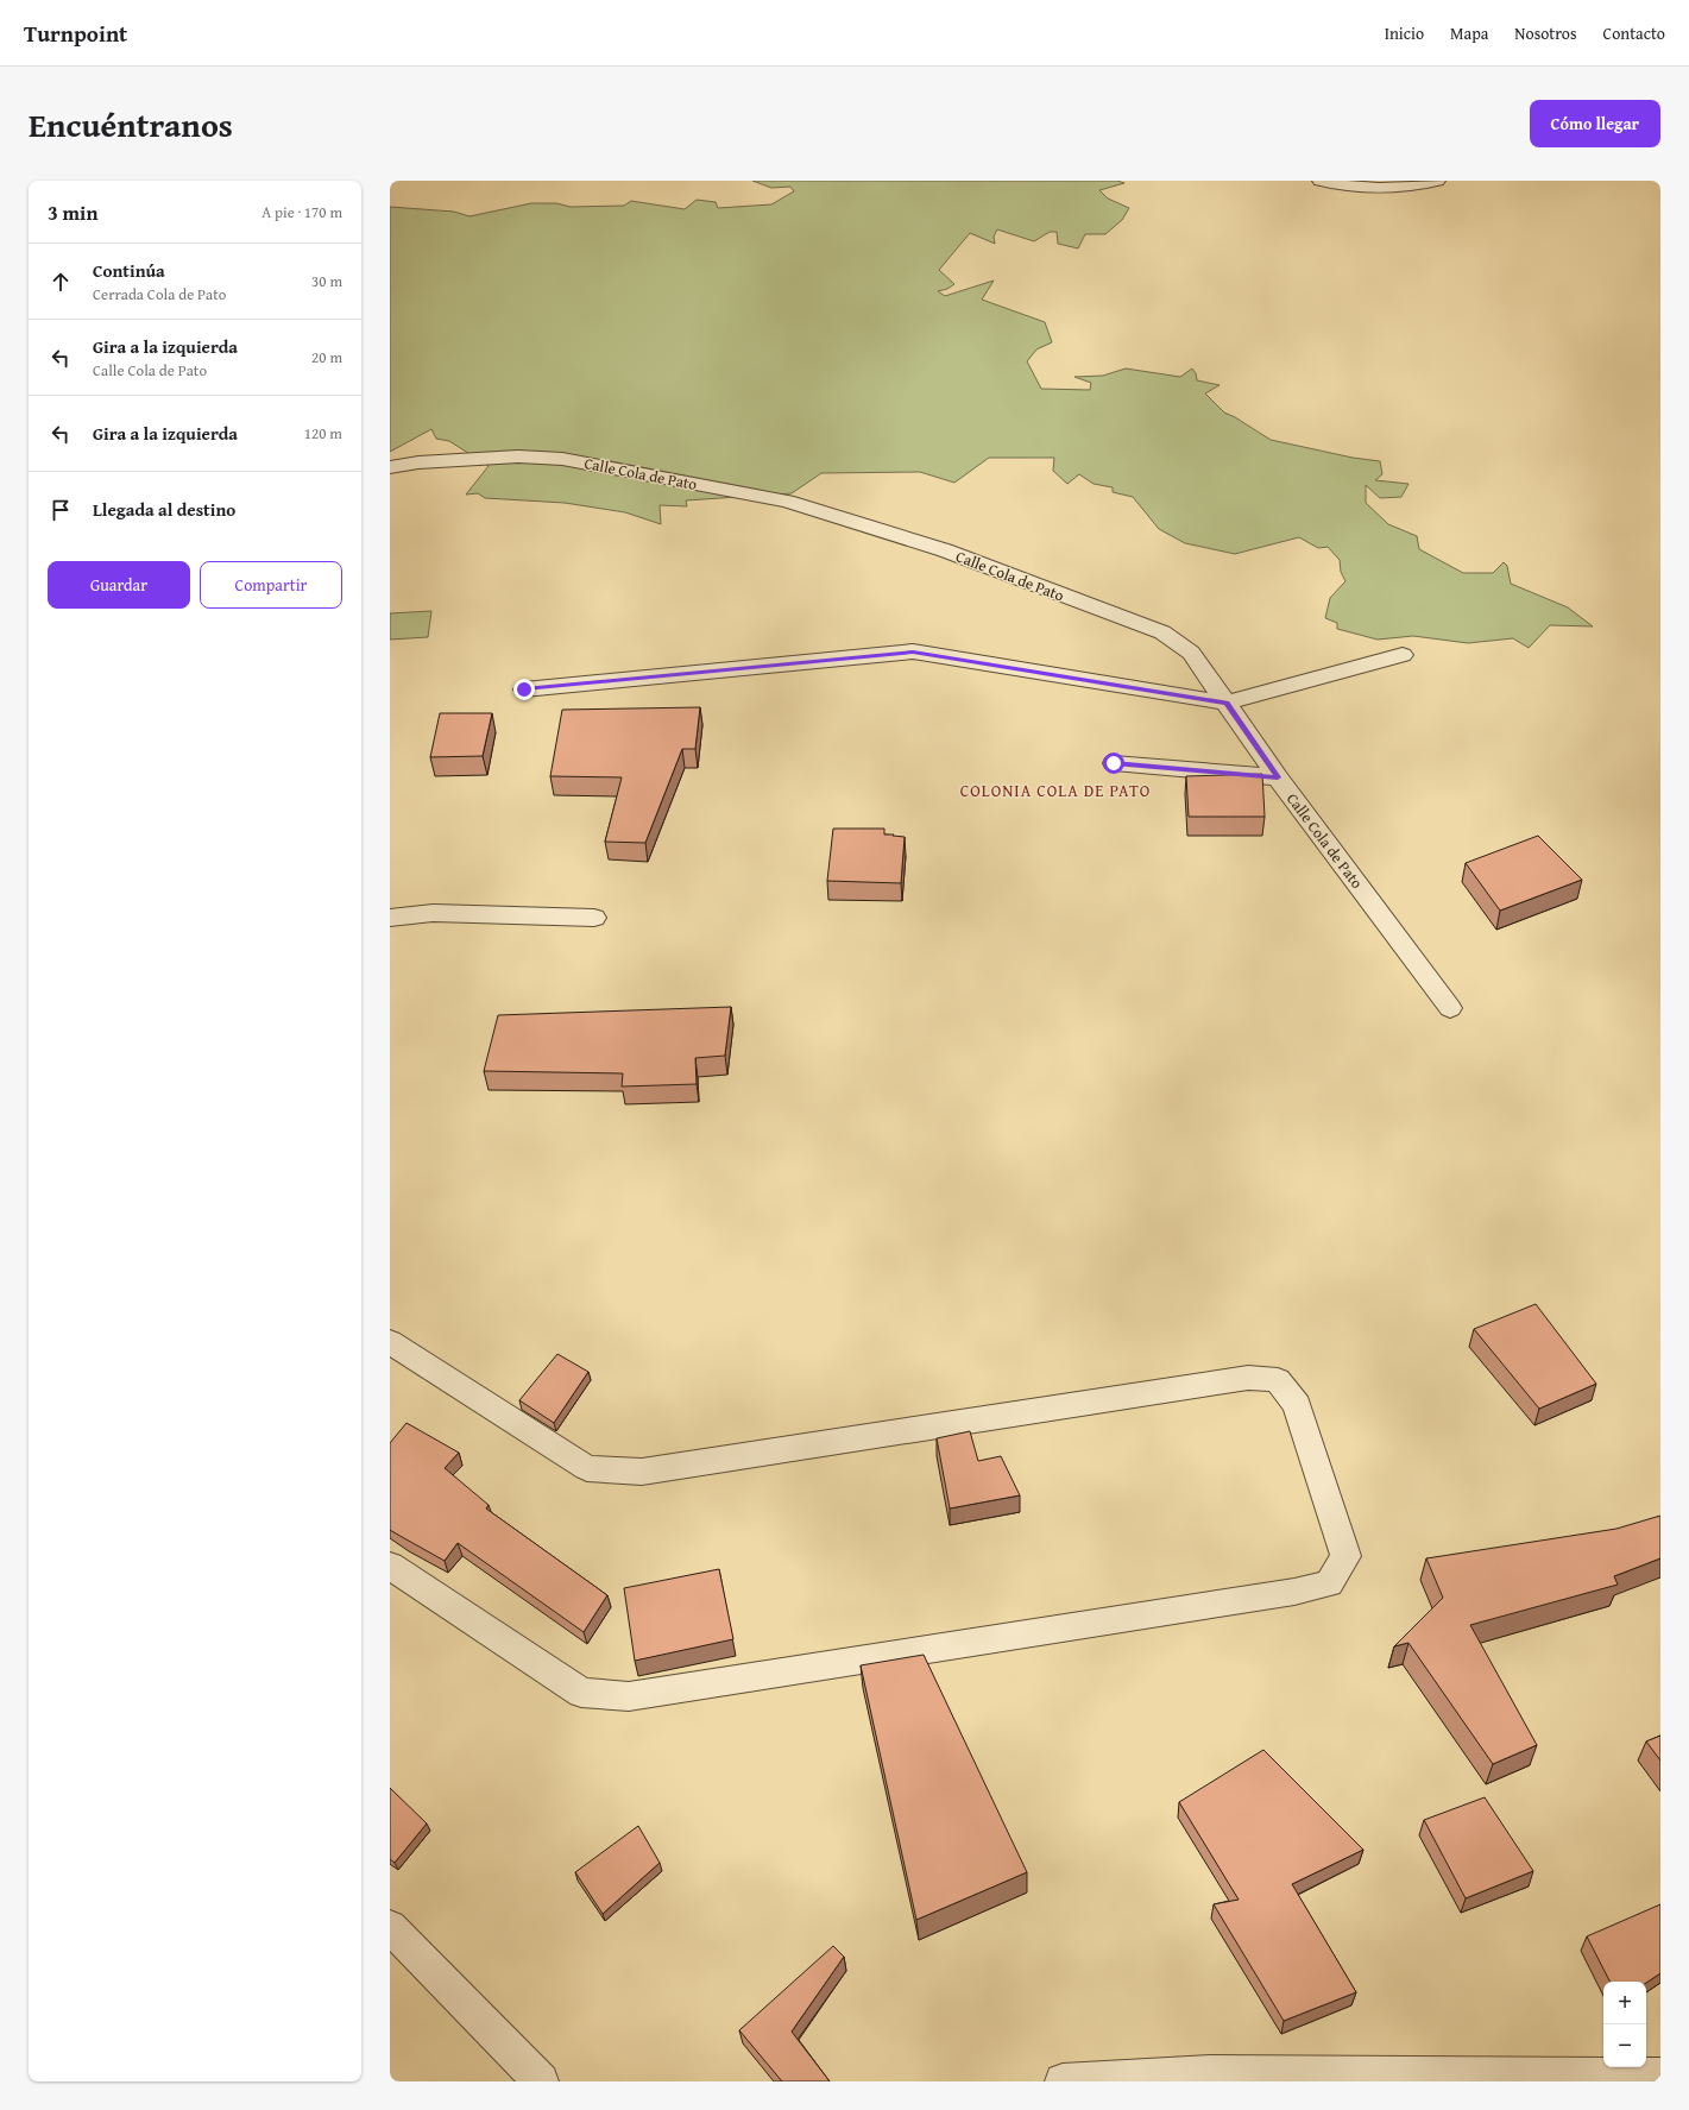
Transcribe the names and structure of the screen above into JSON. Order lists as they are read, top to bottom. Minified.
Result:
{"streets":{"street":["Calle Cola de Pato"]},"districts":["COLONIA COLA DE PATO"],"page":{"header":"Turnpoint","nav":["Inicio","Mapa","Nosotros","Contacto"],"title":"Encuéntranos","buttons":["Cómo llegar",["Guardar","Compartir"]],"heading":["3 min","A pie · 170 m"],"list":[["Continúa","Cerrada Cola de Pato","30 m"],["Gira a la izquierda","Calle Cola de Pato","20 m"],["Gira a la izquierda","120 m"],"Llegada al destino"],"map_buttons":["+","−"]}}
